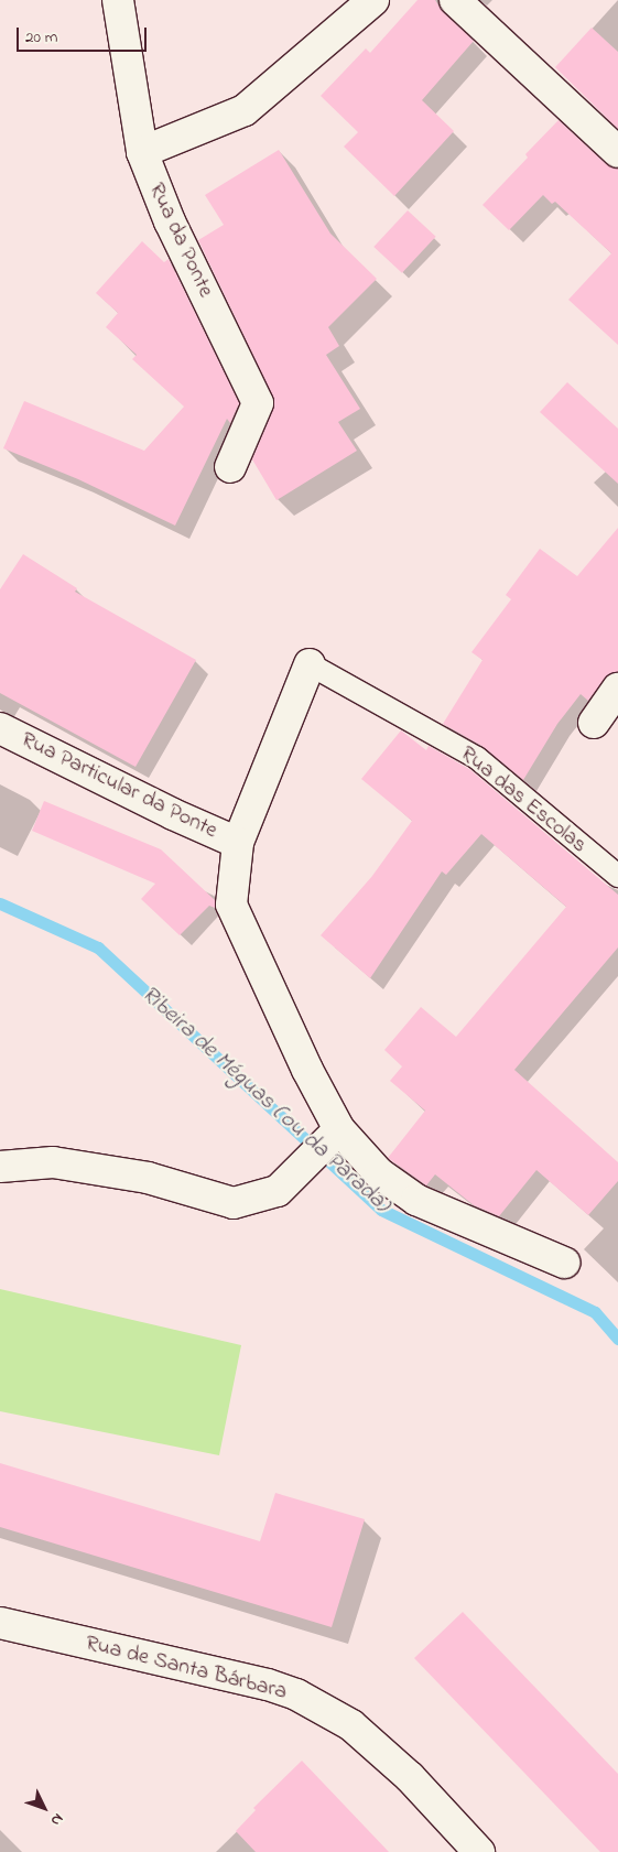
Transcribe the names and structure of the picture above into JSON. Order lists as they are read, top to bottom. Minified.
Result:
{"streets":{"street":["Rua da Ponte","Rua Particular da Ponte","Rua de Santa Bárbara"],"lane":["Rua das Escolas"]},"water":["Ribeira de Méguas (ou da Parada)"],"scale_bar":"20 m","north":"bottom right"}
